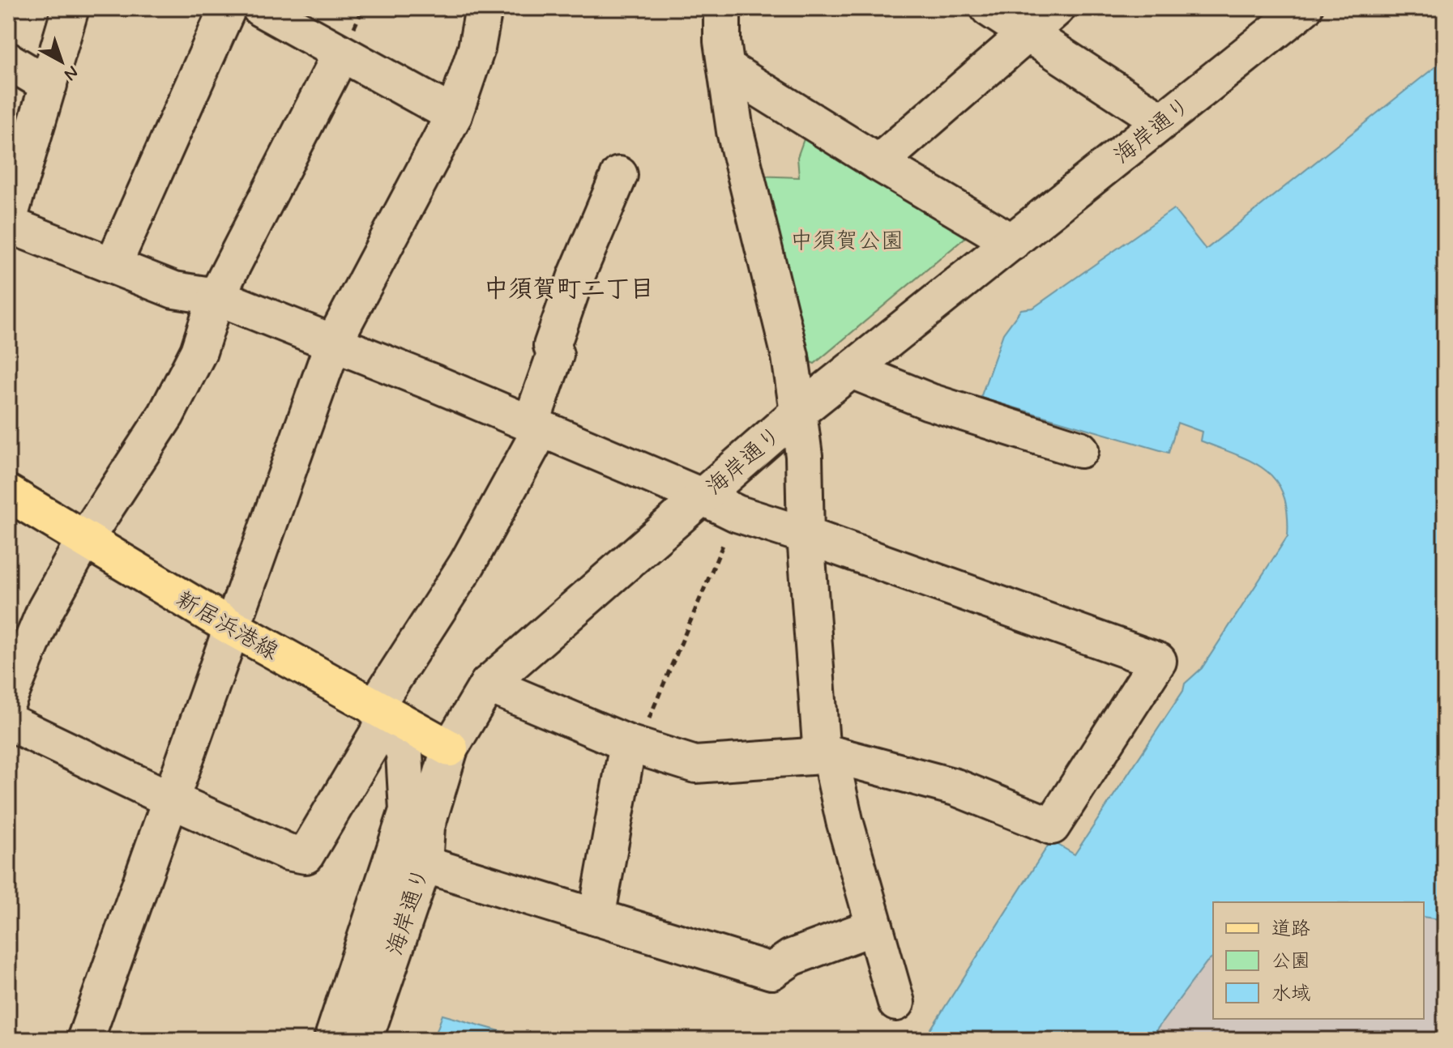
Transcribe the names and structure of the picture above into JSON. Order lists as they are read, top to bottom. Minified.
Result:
{"streets":{"main road":["新居浜港線"],"street":["海岸通り"]},"crossings":[["海岸通り","新居浜港線"]],"districts":["中須賀町二丁目"],"parks":["中須賀公園"],"legend":["道路","公園","水域"],"north":"bottom right"}
